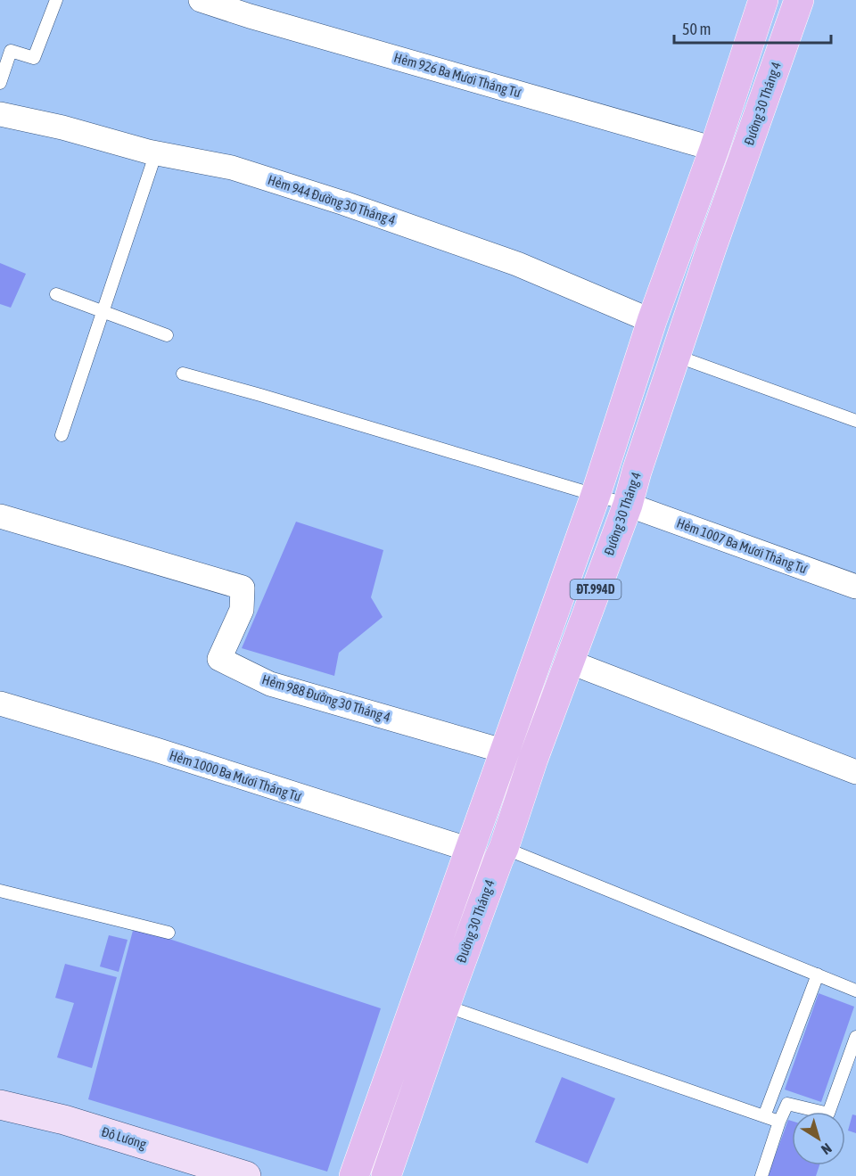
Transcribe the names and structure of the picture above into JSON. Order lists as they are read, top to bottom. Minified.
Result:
{"streets":{"main road":["Đường 30 Tháng 4","ĐT.994D"],"street":["Hẻm 926 Ba Mươi Tháng Tư","Hẻm 944 Đường 30 Tháng 4","Hẻm 1007 Ba Mươi Tháng Tư","Hẻm 988 Đường 30 Tháng 4","Hẻm 1000 Ba Mươi Tháng Tư","Đô Lương"]},"crossings":[["Hẻm 926 Ba Mươi Tháng Tư","ĐT.994D"],["Đường 30 Tháng 4","Hẻm 1007 Ba Mươi Tháng Tư"],["Hẻm 944 Đường 30 Tháng 4","ĐT.994D"],["ĐT.994D","Hẻm 988 Đường 30 Tháng 4"],["ĐT.994D","Hẻm 1000 Ba Mươi Tháng Tư"]],"scale_bar":"50 m","north":"bottom right"}
